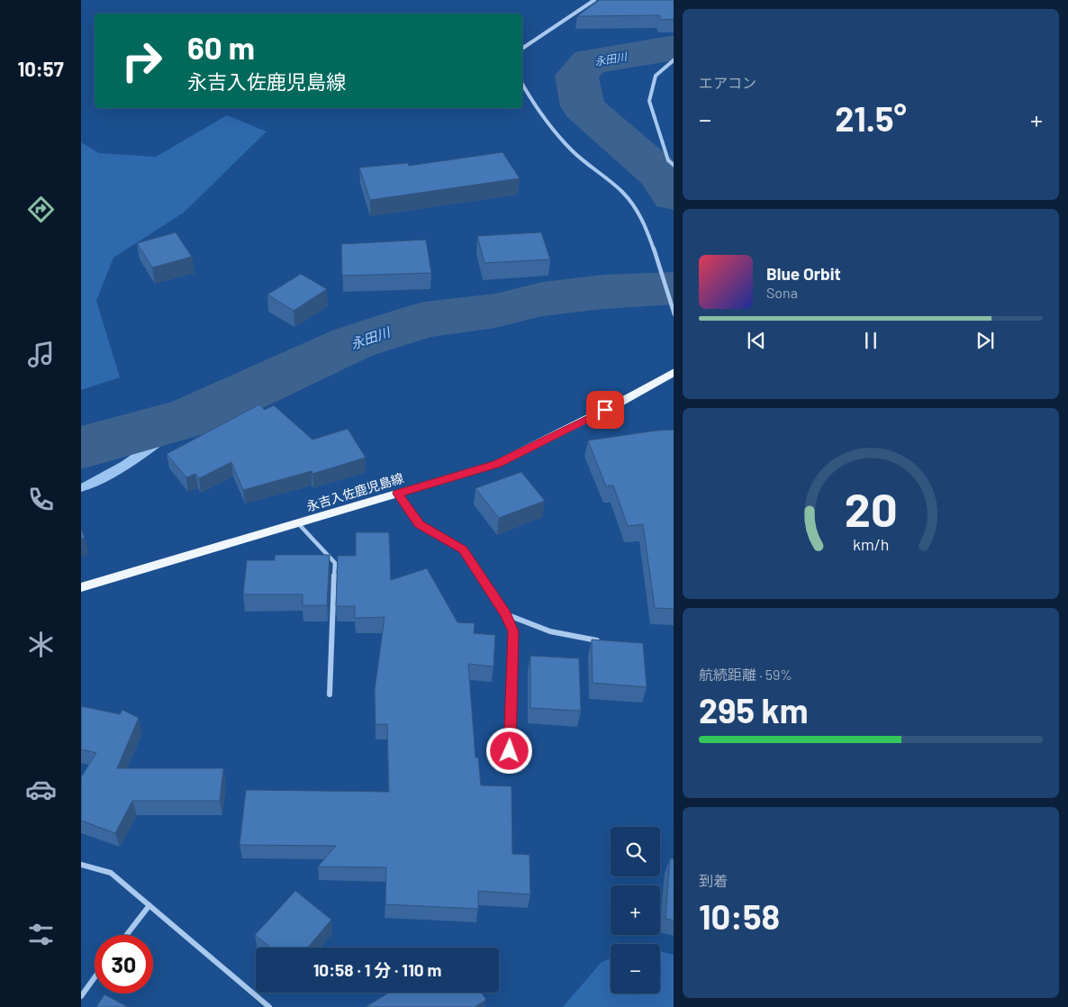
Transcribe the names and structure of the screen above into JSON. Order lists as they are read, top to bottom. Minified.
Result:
{"streets":{"main road":["永吉入佐鹿児島線"]},"water":["永田川"],"page":{"tabs":"10:57","tile":["エアコン",["航続距離 · 59%","295 km"],["到着","10:58"]],"turn":["60 m","永吉入佐鹿児島線"],"heat":["−","21.5°","+"],"song":["Blue Orbit","Sona"],"map_buttons":["+","−"],"limit":"30","trip":"10:58 · 1 分 · 110 m","gauge":["20","km/h"]}}
